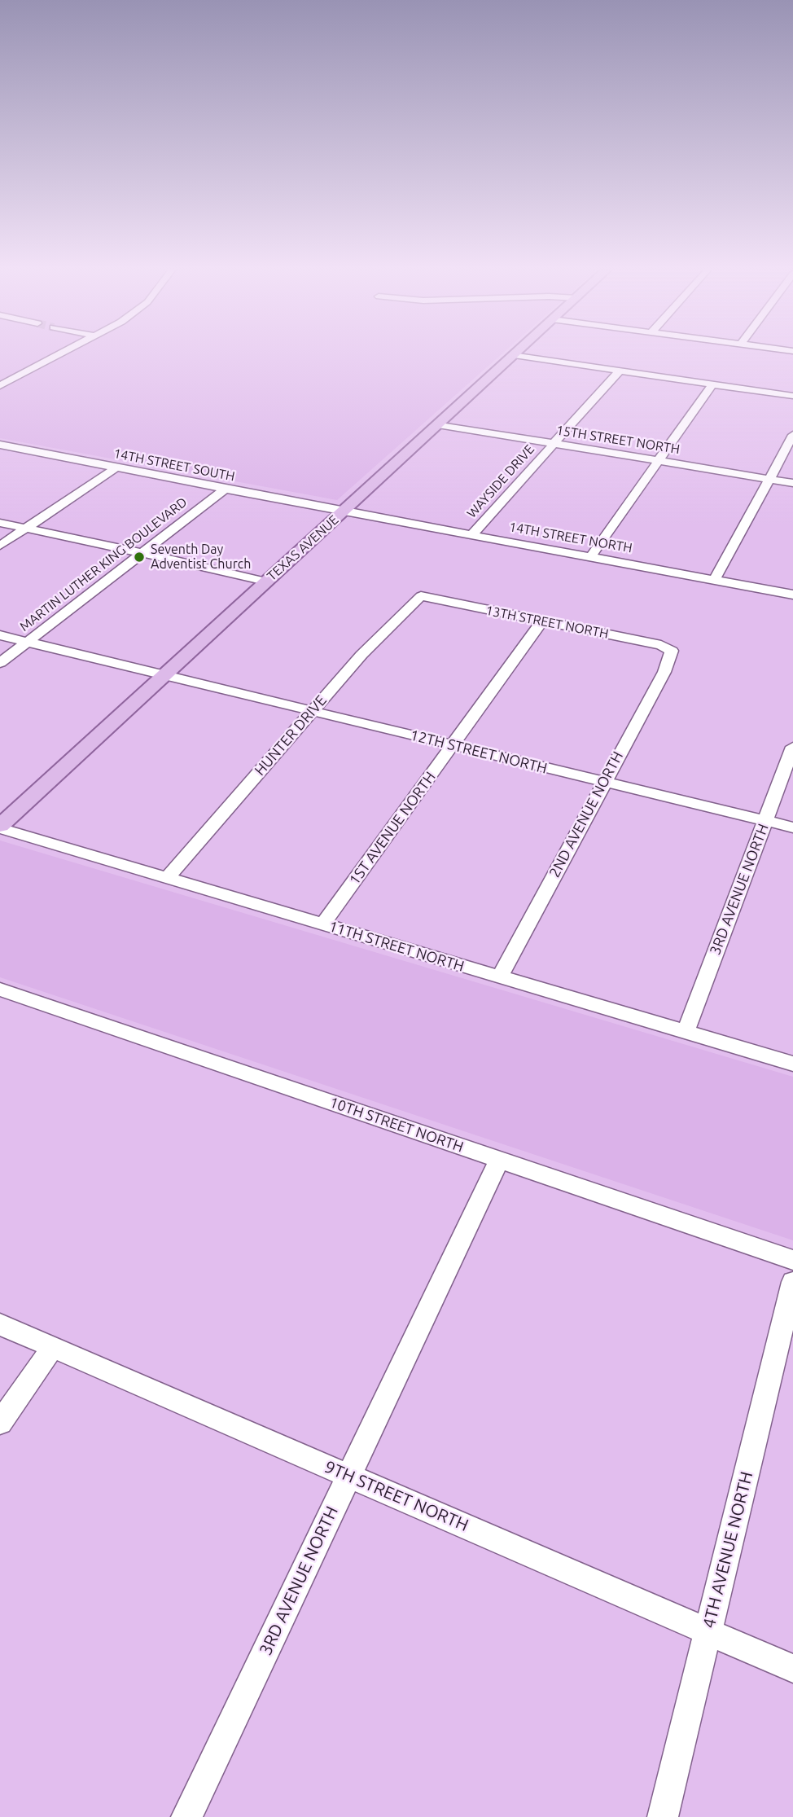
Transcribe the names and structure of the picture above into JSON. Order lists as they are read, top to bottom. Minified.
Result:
{"streets":{"main road":["TEXAS AVENUE"],"street":["15TH STREET NORTH","14TH STREET SOUTH","WAYSIDE DRIVE","14TH STREET NORTH","MARTIN LUTHER KING BOULEVARD","13TH STREET NORTH","HUNTER DRIVE","12TH STREET NORTH","2ND AVENUE NORTH","1ST AVENUE NORTH","3RD AVENUE NORTH","11TH STREET NORTH","10TH STREET NORTH","9TH STREET NORTH","4TH AVENUE NORTH"]},"crossings":[["15TH STREET NORTH","WAYSIDE DRIVE"],["15TH STREET NORTH","TEXAS AVENUE"],["14TH STREET SOUTH","14TH STREET NORTH"],["14TH STREET SOUTH","TEXAS AVENUE"],["14TH STREET SOUTH","MARTIN LUTHER KING BOULEVARD"],["WAYSIDE DRIVE","14TH STREET NORTH"],["14TH STREET NORTH","TEXAS AVENUE"],["TEXAS AVENUE","12TH STREET NORTH"],["TEXAS AVENUE","11TH STREET NORTH"],["MARTIN LUTHER KING BOULEVARD","12TH STREET NORTH"],["13TH STREET NORTH","HUNTER DRIVE"],["13TH STREET NORTH","2ND AVENUE NORTH"],["13TH STREET NORTH","1ST AVENUE NORTH"],["HUNTER DRIVE","12TH STREET NORTH"],["HUNTER DRIVE","11TH STREET NORTH"],["12TH STREET NORTH","2ND AVENUE NORTH"],["12TH STREET NORTH","1ST AVENUE NORTH"],["12TH STREET NORTH","3RD AVENUE NORTH"],["2ND AVENUE NORTH","11TH STREET NORTH"],["1ST AVENUE NORTH","11TH STREET NORTH"],["3RD AVENUE NORTH","11TH STREET NORTH"],["3RD AVENUE NORTH","10TH STREET NORTH"],["3RD AVENUE NORTH","9TH STREET NORTH"],["9TH STREET NORTH","4TH AVENUE NORTH"]],"places":["Seventh Day Adventist Church"]}
